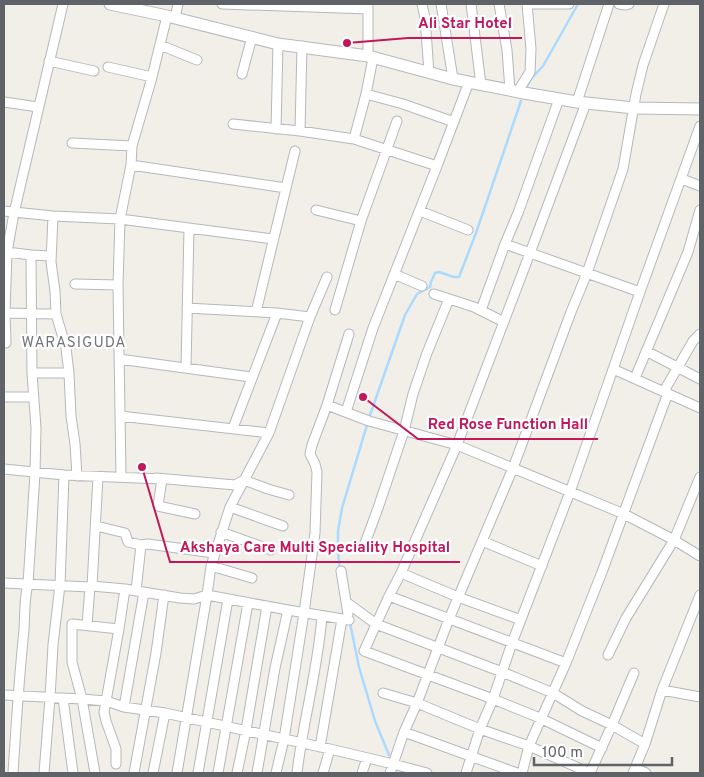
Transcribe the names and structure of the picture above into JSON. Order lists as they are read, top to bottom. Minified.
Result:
{"districts":["WARASIGUDA"],"places":["Ali Star Hotel","Red Rose Function Hall","Akshaya Care Multi Speciality Hospital"],"scale_bar":"100 m"}
